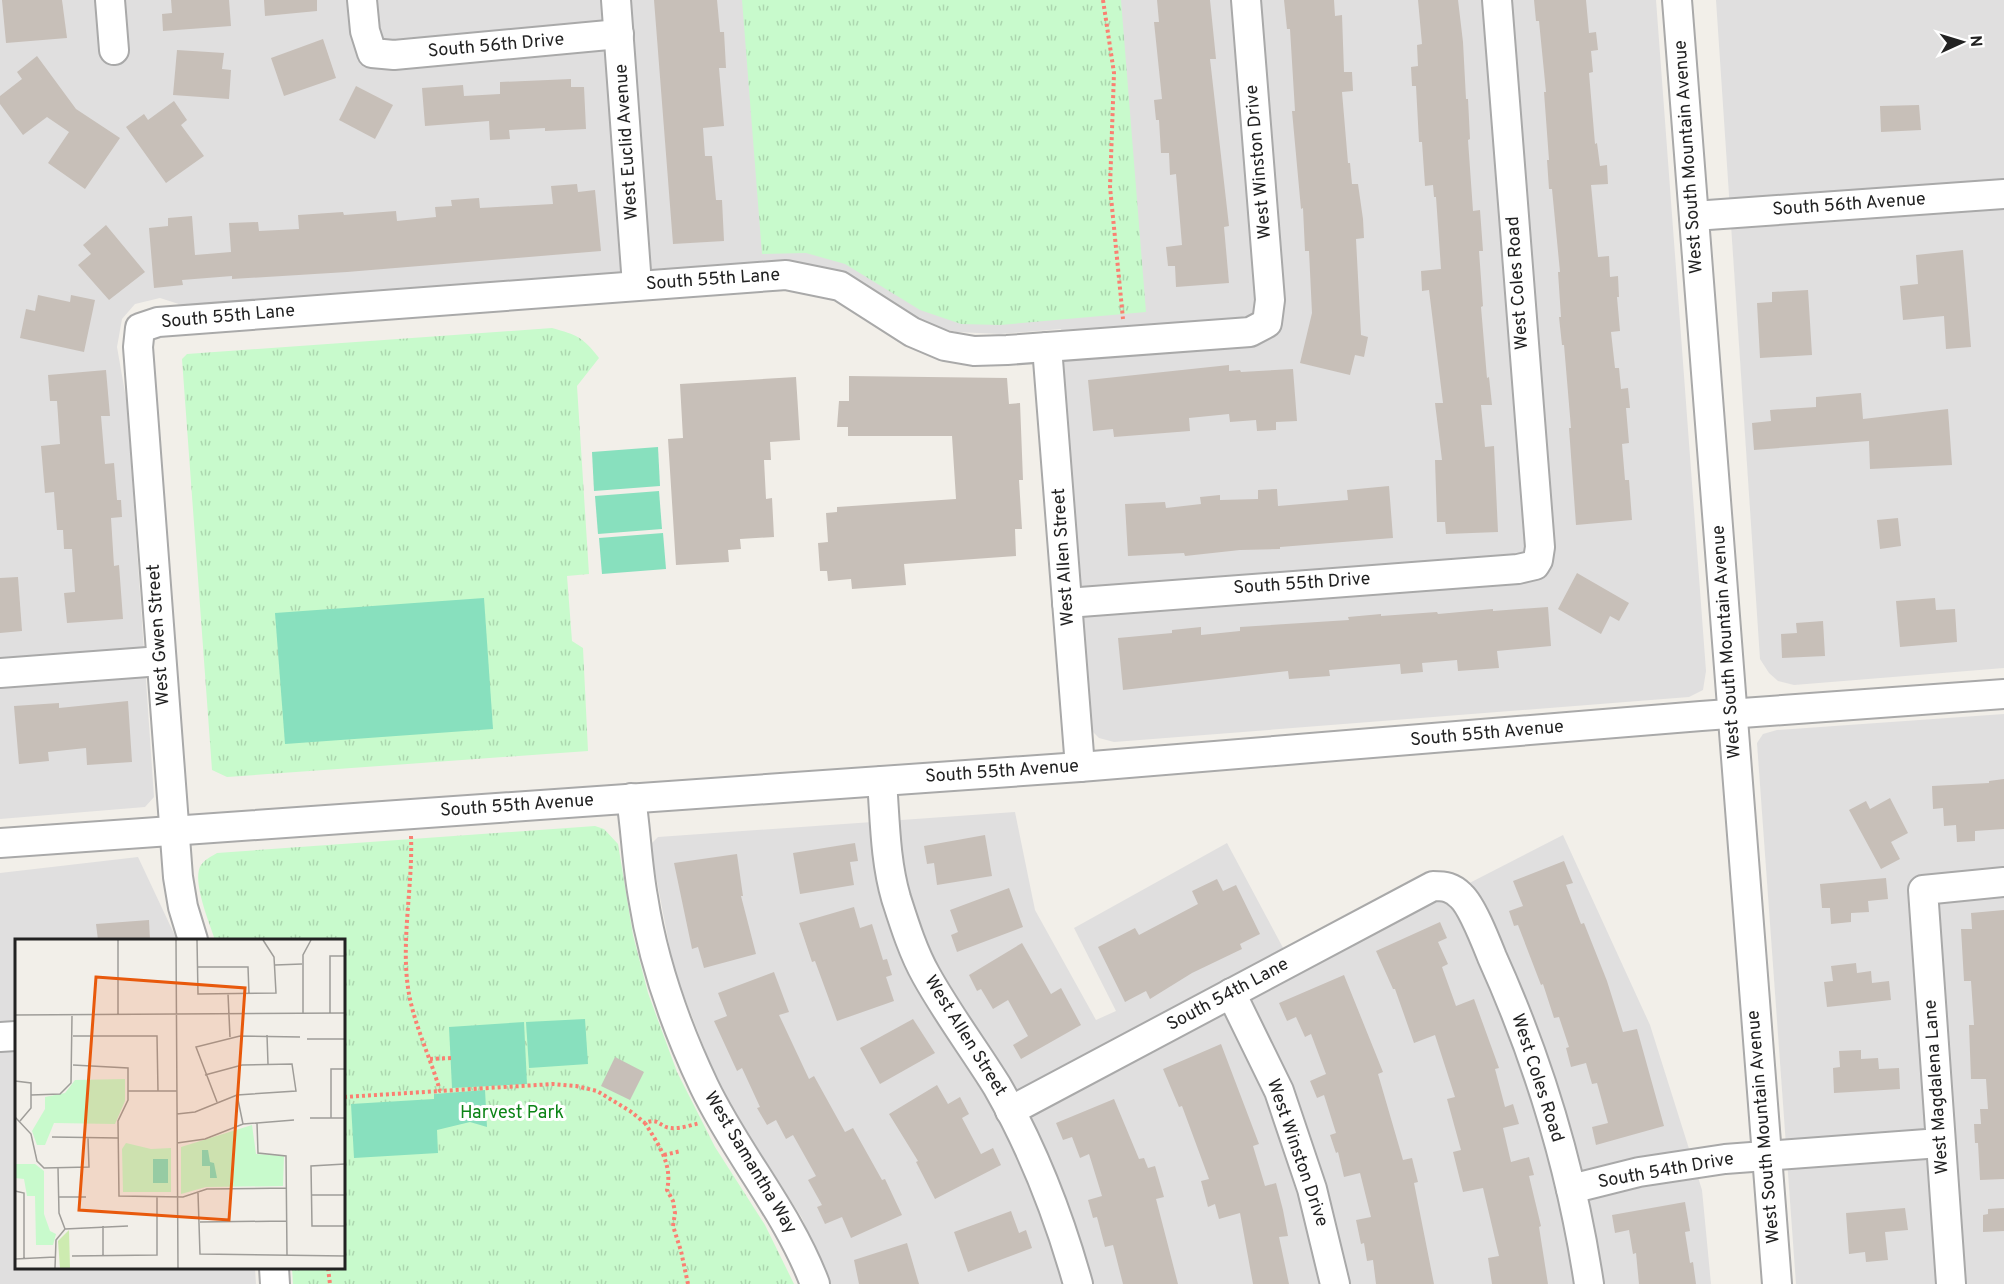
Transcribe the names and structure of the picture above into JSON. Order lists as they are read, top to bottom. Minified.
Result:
{"streets":{"street":["South 56th Drive","West Euclid Avenue","West South Mountain Avenue","West Winston Drive","South 56th Avenue","South 55th Lane","West Coles Road","West Allen Street","South 55th Drive","West Gwen Street","South 55th Avenue","South 54th Lane","West Magdalena Lane","West Samantha Way","South 54th Drive"]},"crossings":[["South 56th Drive","West Euclid Avenue"],["West Euclid Avenue","South 55th Lane"],["West South Mountain Avenue","South 56th Avenue"],["West South Mountain Avenue","South 55th Avenue"],["West South Mountain Avenue","South 54th Drive"],["West Winston Drive","South 55th Lane"],["West Winston Drive","South 54th Lane"],["South 55th Lane","West Allen Street"],["South 55th Lane","West Gwen Street"],["West Coles Road","South 55th Drive"],["West Coles Road","South 54th Lane"],["West Coles Road","South 54th Drive"],["West Allen Street","South 55th Drive"],["West Allen Street","South 55th Avenue"],["West Allen Street","South 54th Lane"],["West Gwen Street","South 55th Avenue"],["South 55th Avenue","West Samantha Way"],["West Magdalena Lane","South 54th Drive"]],"parks":["Harvest Park"],"north":"right"}
